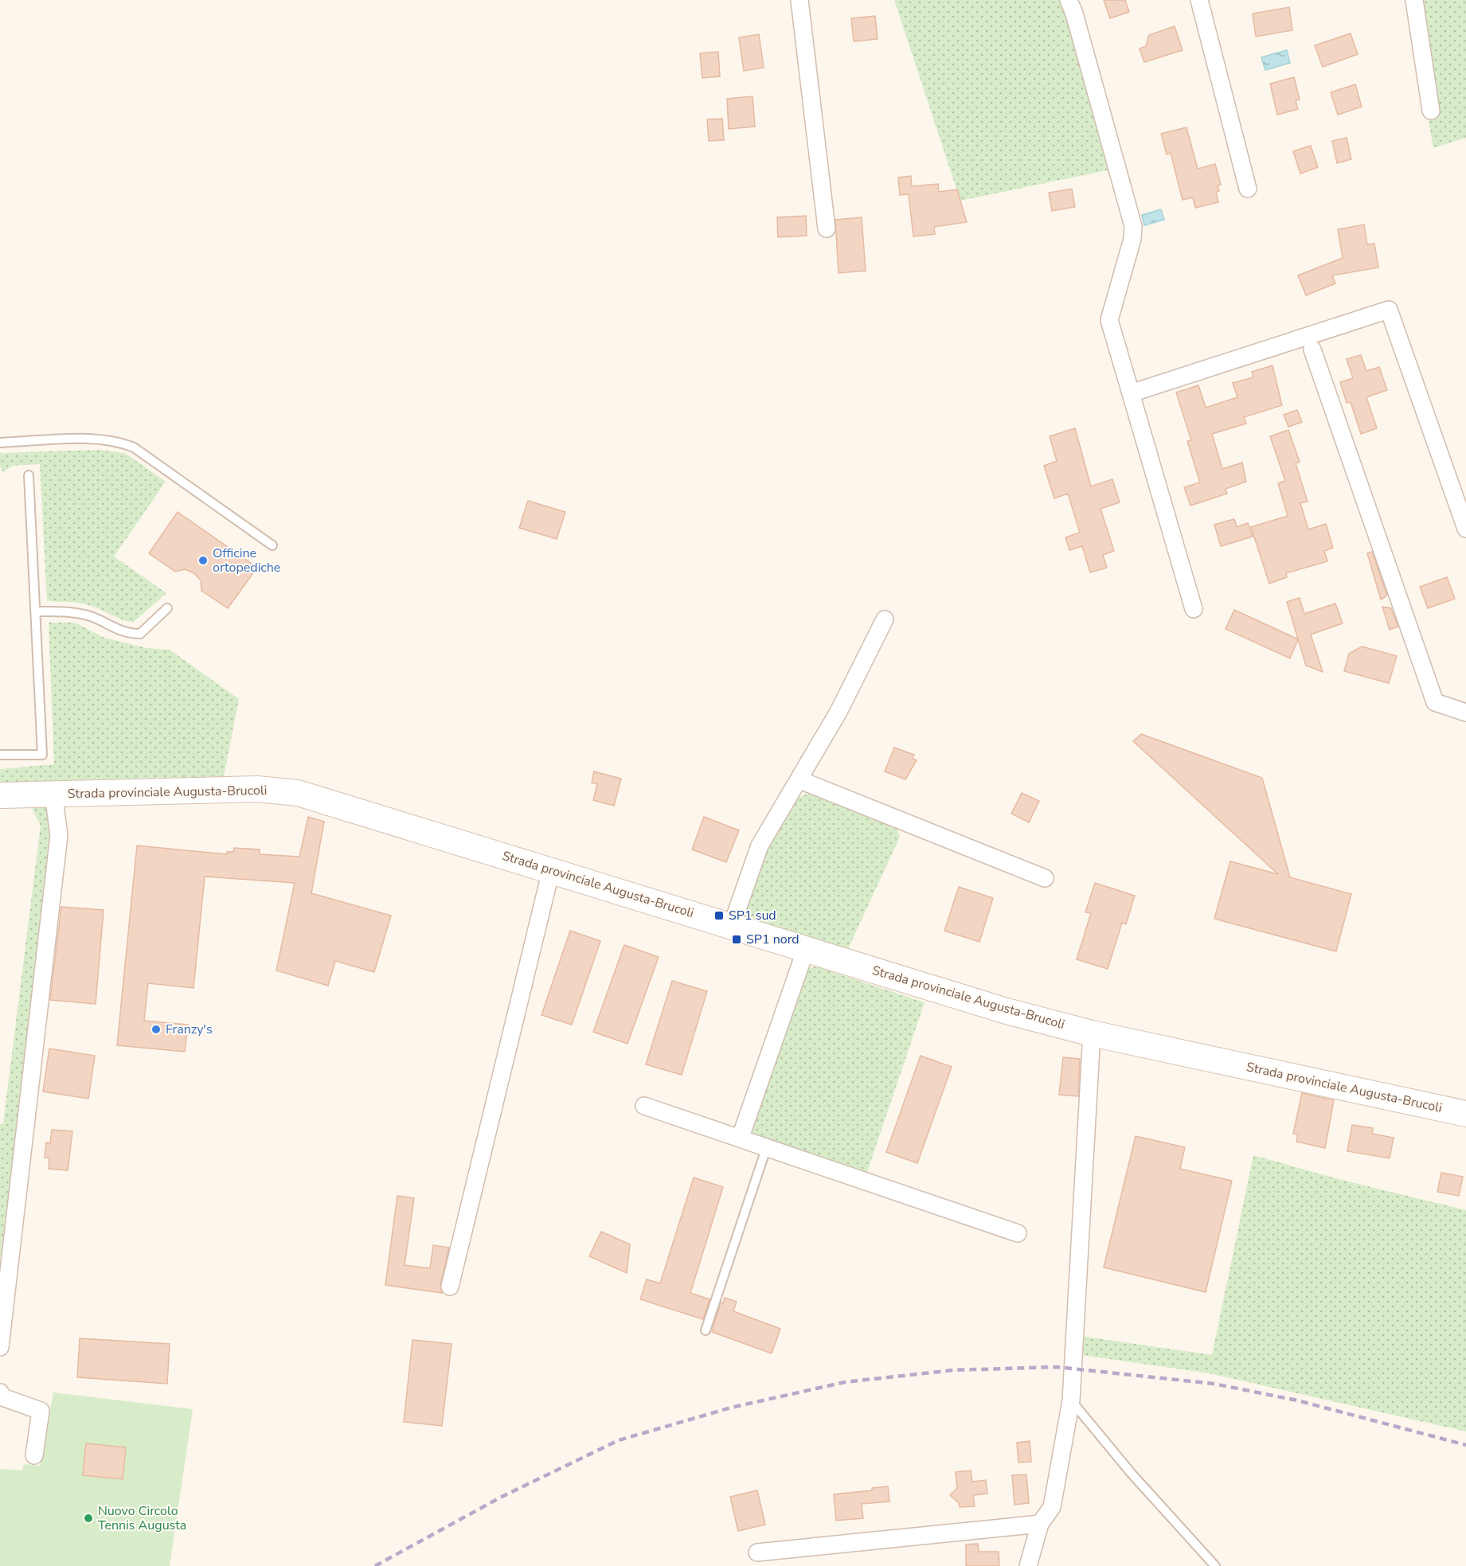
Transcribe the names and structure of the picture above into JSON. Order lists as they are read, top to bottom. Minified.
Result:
{"streets":{"main road":["Strada provinciale Augusta-Brucoli"]},"places":{"other":["Officine ortopediche","Franzy's","Nuovo Circolo Tennis Augusta"],"transit":["SP1 sud","SP1 nord"]}}
